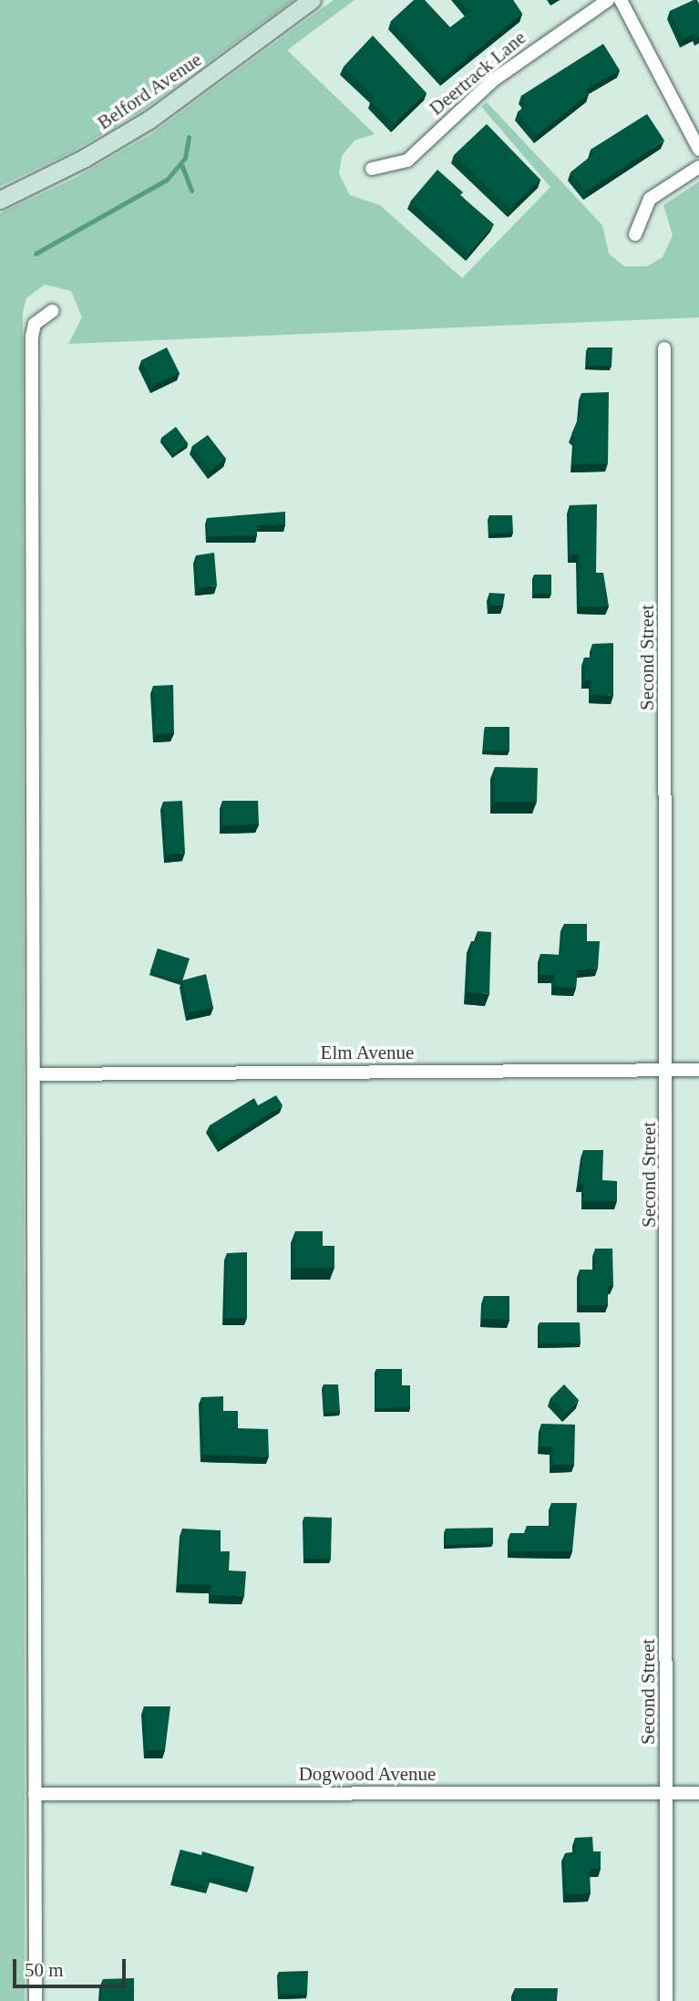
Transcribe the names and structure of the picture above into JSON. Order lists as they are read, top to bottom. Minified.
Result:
{"streets":{"main road":["Belford Avenue"],"street":["Deertrack Lane","Second Street","Elm Avenue","Dogwood Avenue"]},"crossings":[["Second Street","Elm Avenue"],["Second Street","Dogwood Avenue"]],"scale_bar":"50 m"}
